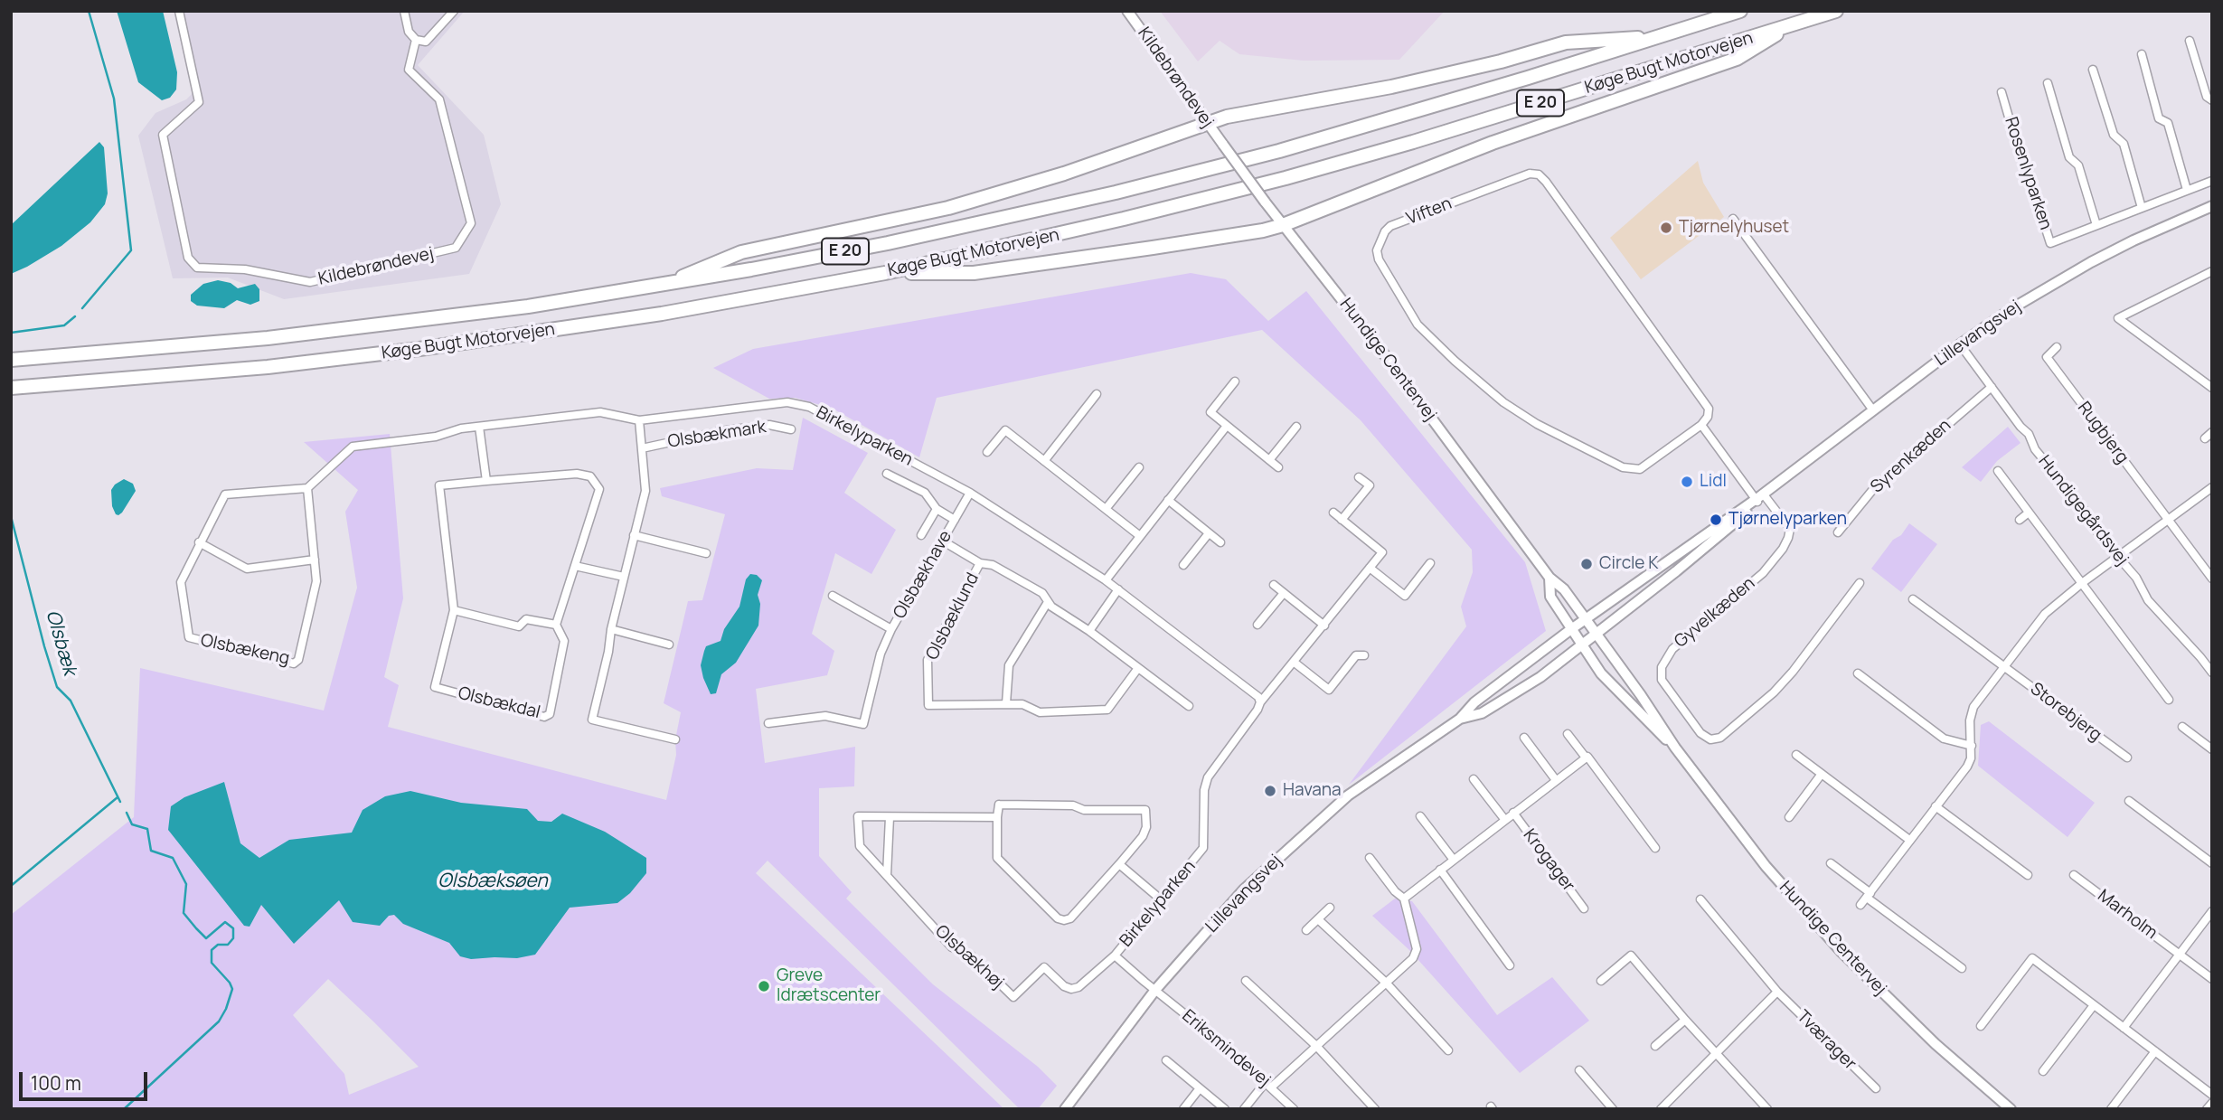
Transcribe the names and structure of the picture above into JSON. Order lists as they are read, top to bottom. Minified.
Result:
{"streets":{"highway":["Køge Bugt Motorvejen","E 20"],"street":["Kildebrøndevej","Rosenlyparken","Viften","Lillevangsvej","Hundige Centervej","Rugbjerg","Olsbækmark","Birkelyparken","Syrenkæden","Hundigegårdsvej","Olsbækhave","Gyvelkæden","Olsbæklund","Olsbækeng","Olsbækdal","Storebjerg","Krogager","Marholm","Olsbækhøj","Tværager","Eriksmindevej"]},"crossings":[["Kildebrøndevej","Hundige Centervej"],["Lillevangsvej","Hundige Centervej"],["Lillevangsvej","Birkelyparken"],["Lillevangsvej","Hundigegårdsvej"],["Lillevangsvej","Gyvelkæden"],["Lillevangsvej","Eriksmindevej"],["Olsbækmark","Birkelyparken"],["Birkelyparken","Olsbækhave"],["Birkelyparken","Olsbækhøj"],["Birkelyparken","Eriksmindevej"],["Syrenkæden","Hundigegårdsvej"],["Olsbækhave","Olsbæklund"]],"water":["Olsbæk","Olsbæksøen"],"places":["Tjørnelyhuset","Lidl","Tjørnelyparken","Circle K","Havana","Greve Idrætscenter"],"scale_bar":"100 m"}
